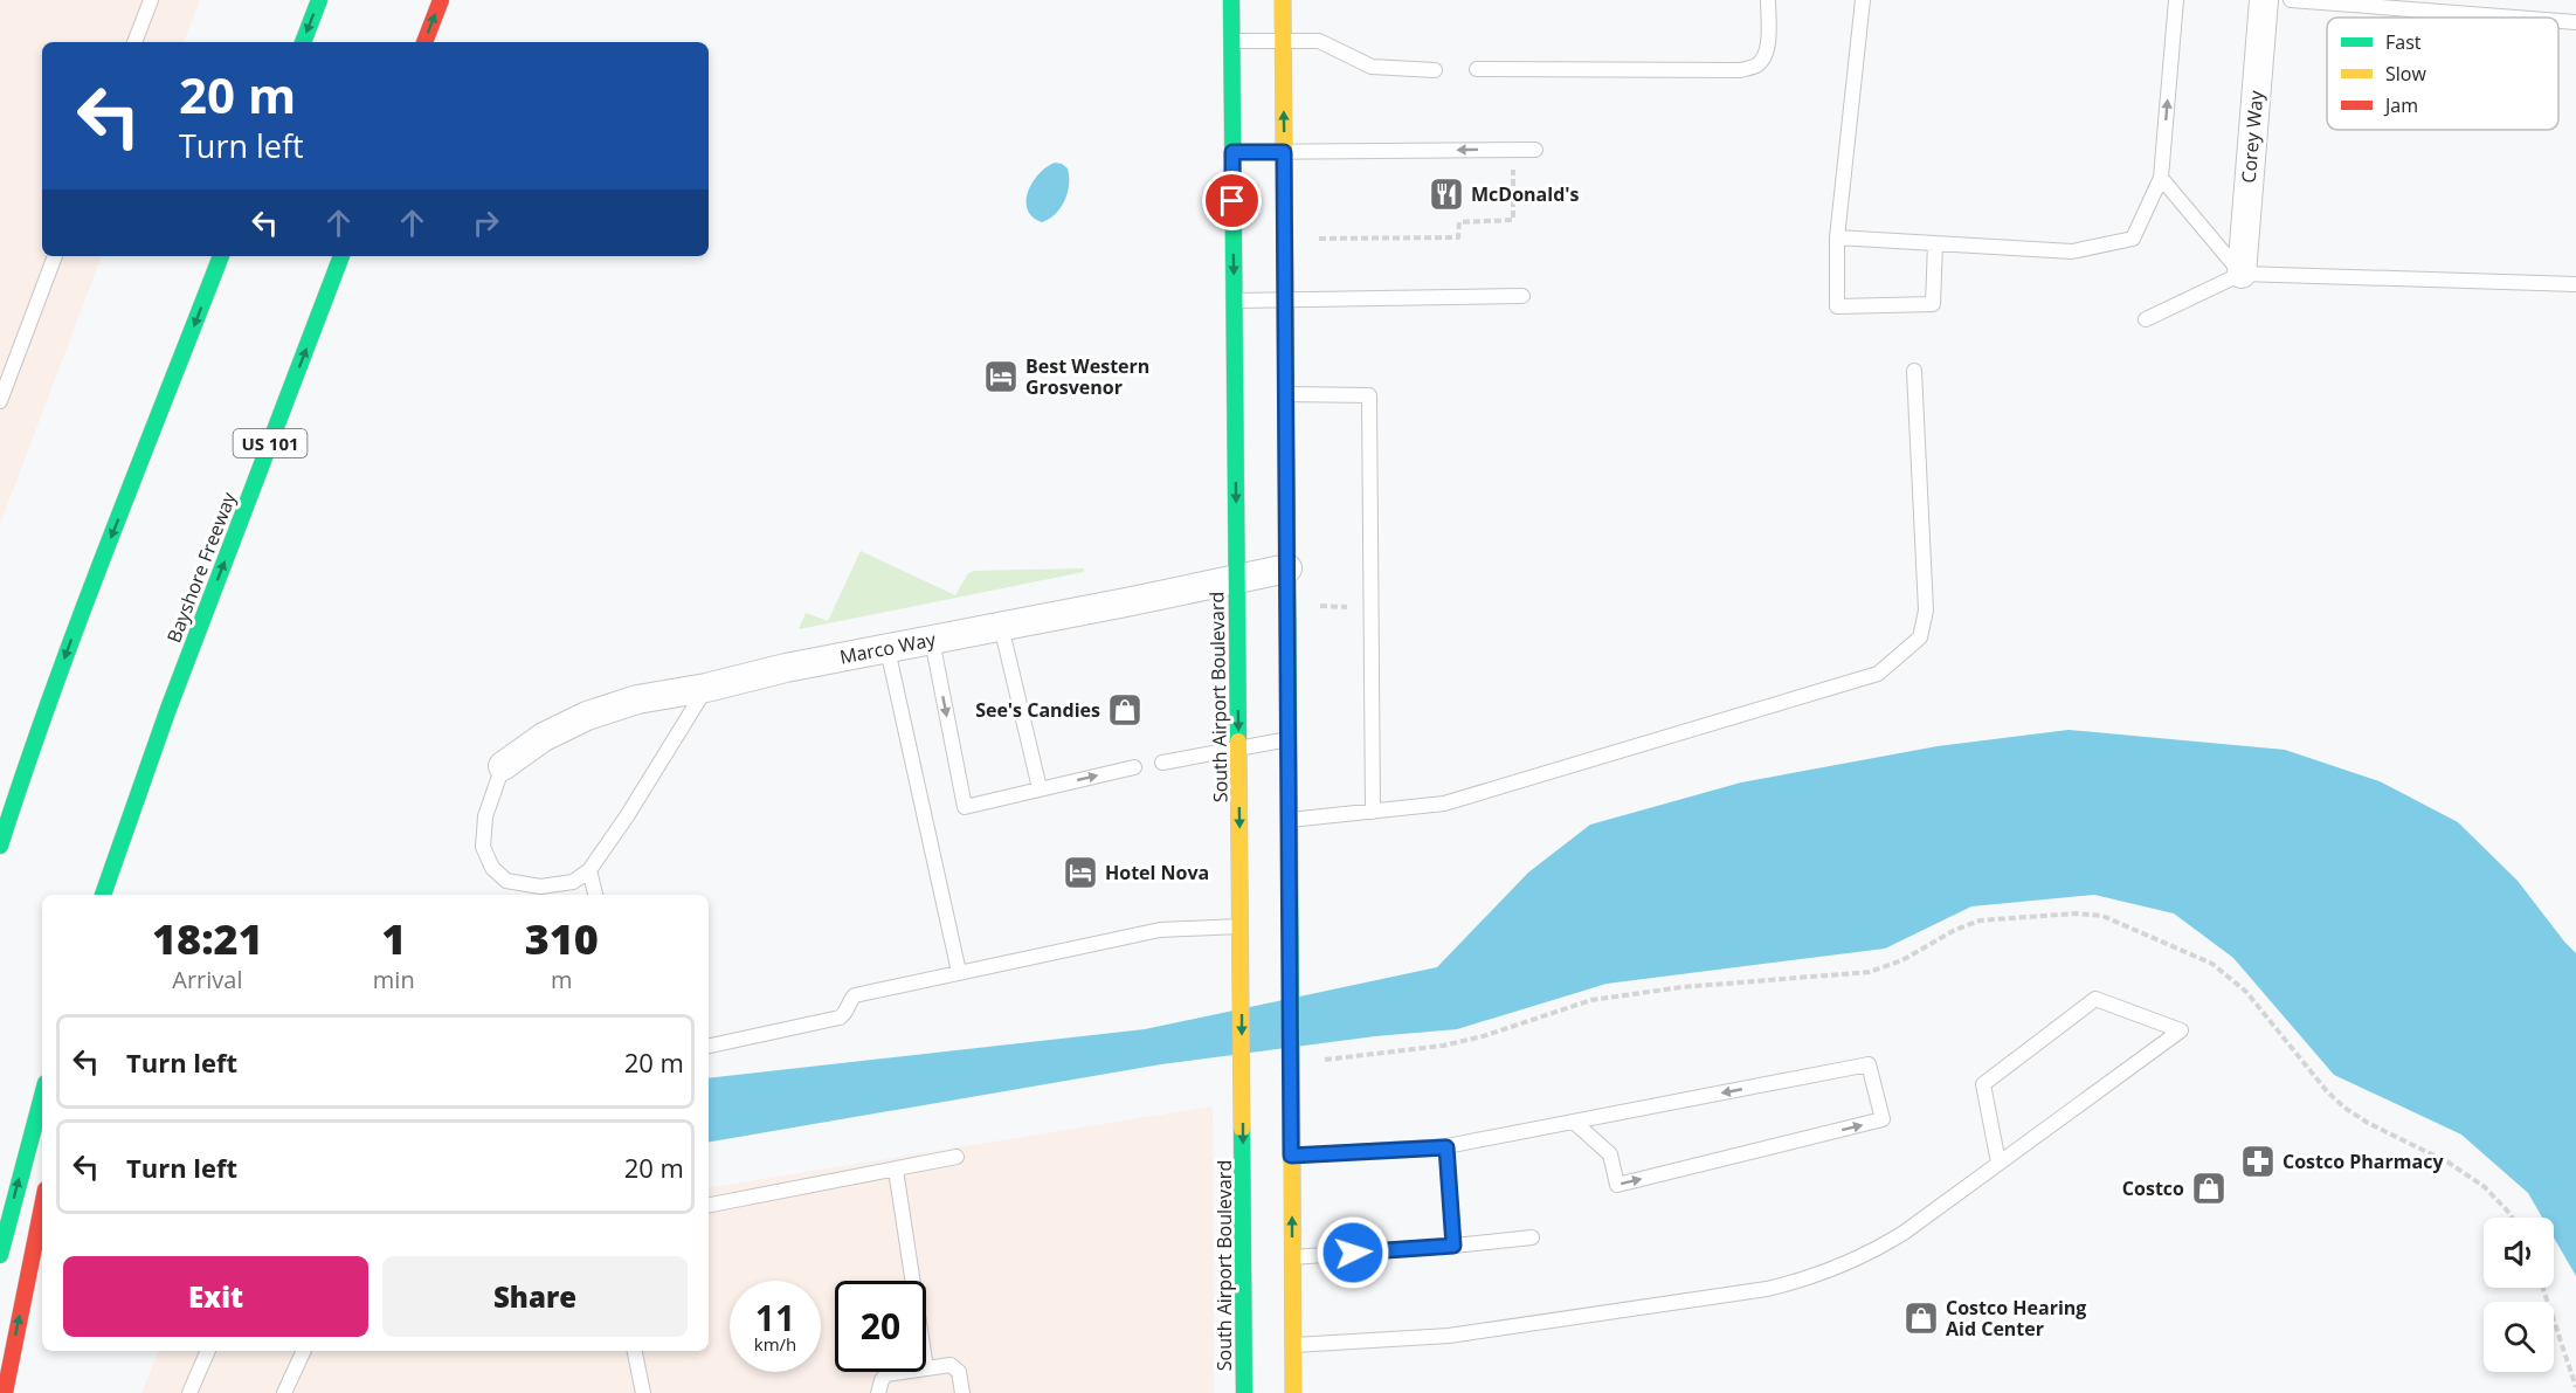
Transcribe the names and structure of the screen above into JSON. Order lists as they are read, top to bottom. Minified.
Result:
{"streets":{"main road":["US 101","Bayshore Freeway","South Airport Boulevard"],"street":["Corey Way","Marco Way"]},"crossings":[["Marco Way","South Airport Boulevard"]],"places":{"restaurant":["McDonald's"],"hotel":["Best Western Grosvenor","Hotel Nova"],"shop":["See's Candies","Costco","Costco Hearing Aid Center"],"pharmacy":["Costco Pharmacy"]},"legend":["Fast","Slow","Jam"],"page":{"turn":["20 m","Turn left"],"eta":["18:21","Arrival","1","min","310","m"],"list":[{"name":"Turn left","value":"20 m"},{"name":"Turn left","value":"20 m"}],"buttons":["Exit","Share"],"speed":"11 km/h","limit":"20"}}
